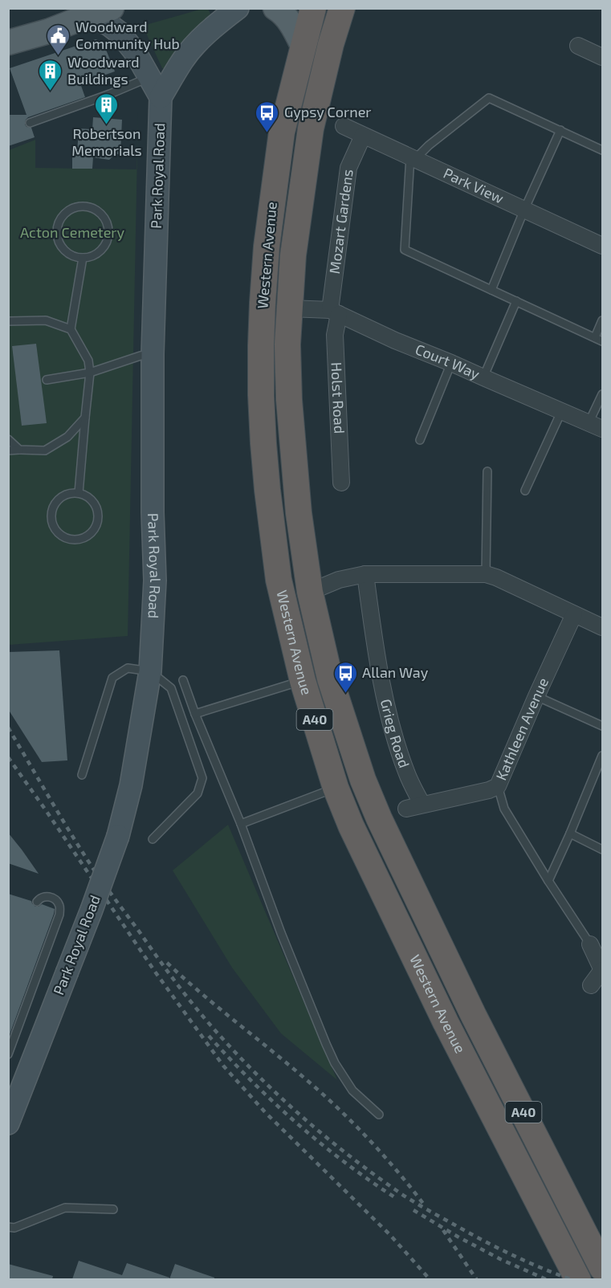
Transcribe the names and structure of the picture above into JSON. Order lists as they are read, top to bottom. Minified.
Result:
{"streets":{"highway":["Western Avenue","A40"],"main road":["Park Royal Road"],"street":["Park View","Mozart Gardens","Court Way","Holst Road","Kathleen Avenue","Grieg Road"]},"crossings":[["Park View","Mozart Gardens"],["Mozart Gardens","Court Way"],["Mozart Gardens","Holst Road"],["Western Avenue","Court Way"],["Court Way","Holst Road"],["Kathleen Avenue","Grieg Road"]],"parks":["Acton Cemetery"],"places":{"public building":["Woodward Community Hub"],"building":["Woodward Buildings","Robertson Memorials"],"bus stop":["Gypsy Corner","Allan Way"]}}
